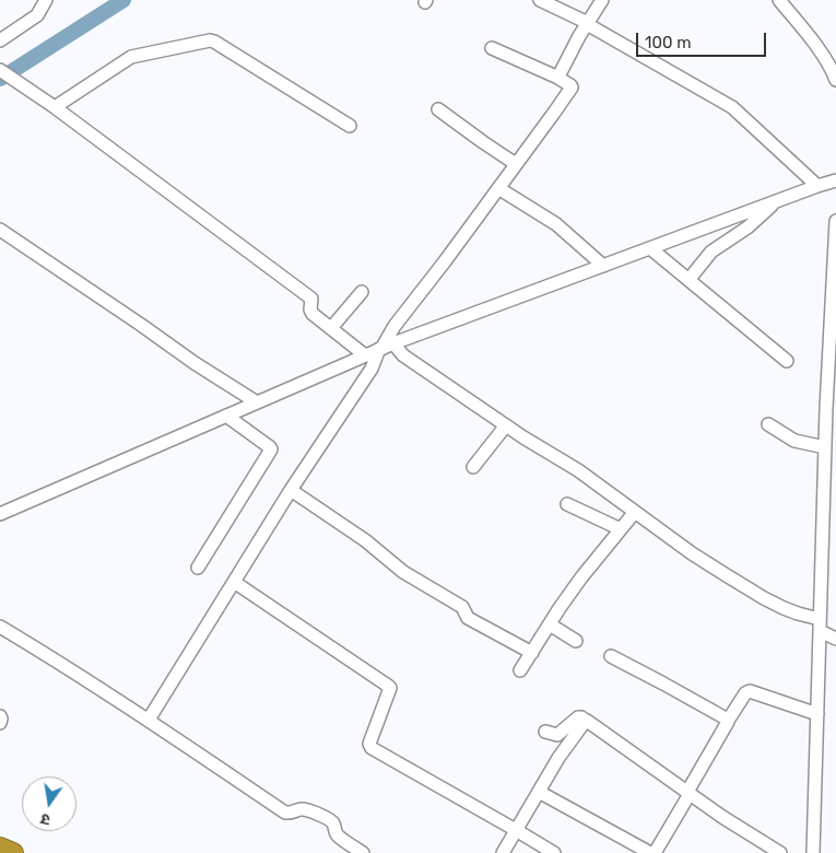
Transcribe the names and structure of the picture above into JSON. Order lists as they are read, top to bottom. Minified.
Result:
{"scale_bar":"100 m","north":"bottom"}
